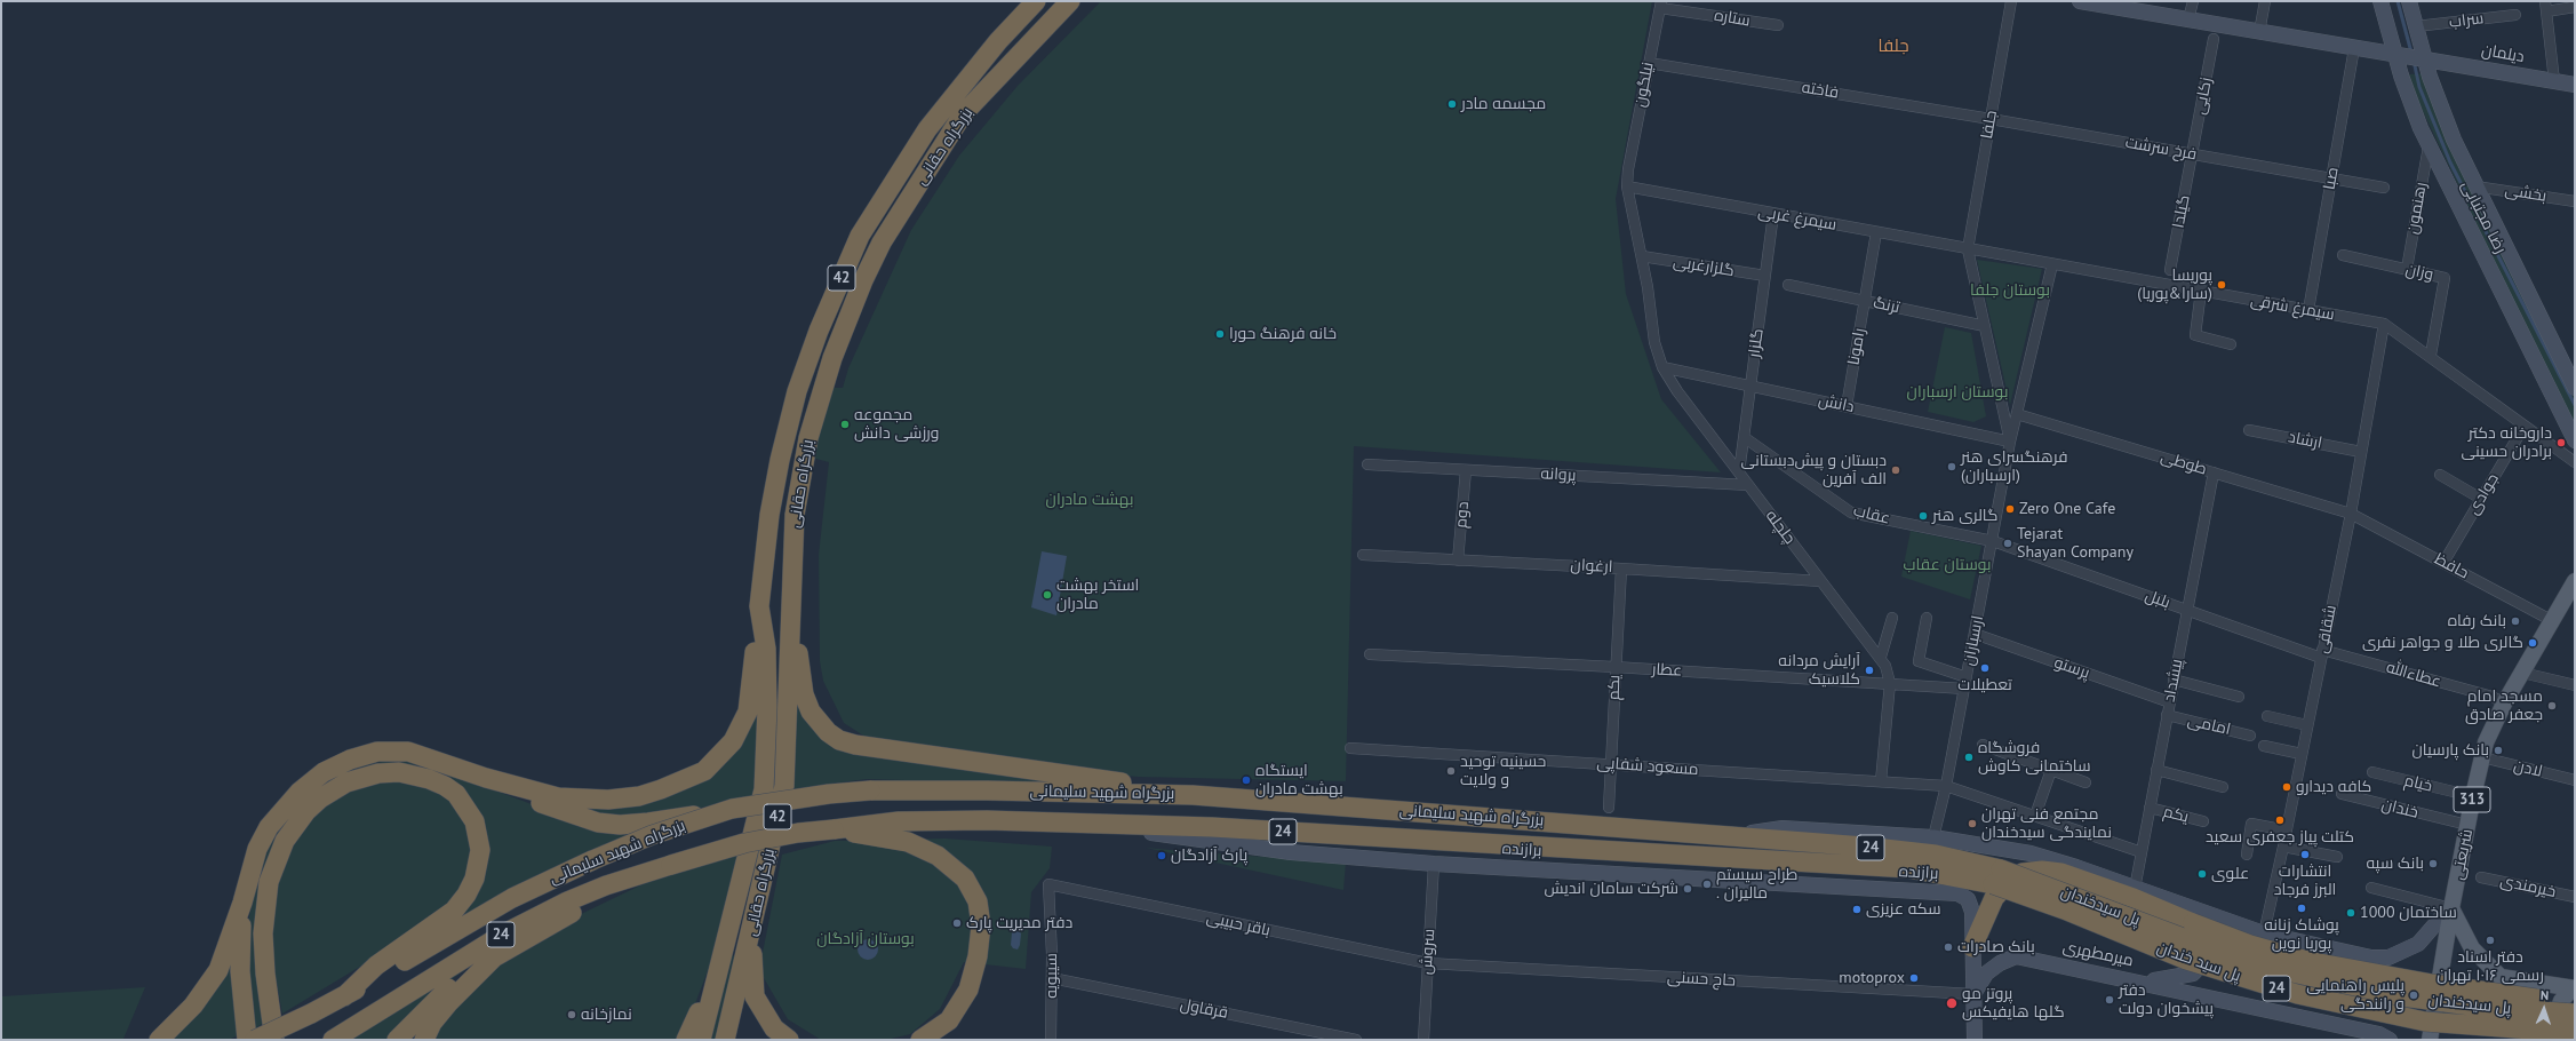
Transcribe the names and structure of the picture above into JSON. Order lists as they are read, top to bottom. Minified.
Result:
{"streets":{"highway":["بزرگراه حقانی","42","بزرگراه شهید سلیمانی","24","پل سیدخندان","پل سید خندان"],"main road":["دیلمان","رضا مجتبایی","313","برازنده","شریعتی","میرمطهری"],"street":["ستاره","سراب","نیلگون","فاخته","زکایی","جلفا","فرخ سرشت","صبا","بخشی","رهنمون","گیلدا","سیمرغ غربی","گلزارغربی","وزان","ترنگ","سیمرغ شرقی","گلزار","رامونا","دانش","ارشاد","طوطی","پروانه","جوادی","دوم","عقاب","چلچله","ارغوان","حافظ","بلبل","شقاقی","ارسباران","پرستو","عطار","عطاءالله","پیشداد","یکم","امامی","مسعود شفاپی","لادن","خیام","خندان","خیرمندی","باقر حبیبی","سروش","سیبویه","حاج حسنی","قرقاول"]},"crossings":[["ستاره","نیلگون"],["سراب","رضا مجتبایی"],["دیلمان","صبا"],["دیلمان","رضا مجتبایی"],["نیلگون","فاخته"],["نیلگون","چلچله"],["فاخته","جلفا"],["فاخته","فرخ سرشت"],["زکایی","فرخ سرشت"],["زکایی","گیلدا"],["جلفا","فرخ سرشت"],["جلفا","سیمرغ غربی"],["جلفا","سیمرغ شرقی"],["جلفا","ارسباران"],["فرخ سرشت","صبا"],["فرخ سرشت","گیلدا"],["صبا","سیمرغ شرقی"],["بخشی","رضا مجتبایی"],["رهنمون","رضا مجتبایی"],["رهنمون","وزان"],["سیمرغ غربی","سیمرغ شرقی"],["سیمرغ غربی","گلزار"],["سیمرغ غربی","رامونا"],["سیمرغ غربی","چلچله"],["سیمرغ غربی","ارسباران"],["گلزارغربی","گلزار"],["گلزارغربی","چلچله"],["وزان","سیمرغ شرقی"],["ترنگ","رامونا"],["ترنگ","ارسباران"],["سیمرغ شرقی","جوادی"],["سیمرغ شرقی","شقاقی"],["سیمرغ شرقی","ارسباران"],["گلزار","دانش"],["گلزار","عقاب"],["گلزار","چلچله"],["رامونا","دانش"],["دانش","چلچله"],["دانش","ارسباران"],["ارشاد","شقاقی"],["طوطی","حافظ"],["طوطی","شقاقی"],["طوطی","ارسباران"],["طوطی","پیشداد"],["پروانه","دوم"],["پروانه","چلچله"],["جوادی","حافظ"],["دوم","ارغوان"],["عقاب","بلبل"],["عقاب","ارسباران"],["چلچله","ارغوان"],["چلچله","عطار"],["چلچله","مسعود شفاپی"],["ارغوان","یکم"],["حافظ","شقاقی"],["حافظ","شریعتی"],["بلبل","شقاقی"],["بلبل","ارسباران"],["بلبل","عطاءالله"],["بلبل","پیشداد"],["شقاقی","عطاءالله"],["ارسباران","پرستو"],["ارسباران","عطار"],["ارسباران","مسعود شفاپی"],["پرستو","پیشداد"],["عطار","یکم"],["عطاءالله","شریعتی"],["پیشداد","یکم"],["پیشداد","امامی"],["پیشداد","مسعود شفاپی"],["یکم","مسعود شفاپی"],["لادن","شریعتی"],["خیام","شریعتی"],["بزرگراه شهید سلیمانی","برازنده"],["بزرگراه شهید سلیمانی","پل سیدخندان"],["بزرگراه شهید سلیمانی","پل سید خندان"],["خندان","شریعتی"],["برازنده","سروش"],["پل سیدخندان","پل سید خندان"],["باقر حبیبی","سروش"],["باقر حبیبی","سیبویه"],["باقر حبیبی","حاج حسنی"],["سروش","حاج حسنی"],["میرمطهری","حاج حسنی"],["سیبویه","قرقاول"]],"districts":["جلفا"],"parks":["بوستان جلفا","بوستان ارسباران","بهشت مادران","بوستان عقاب","بوستان آزادگان"],"places":["مجسمه مادر","پوریسا (سارا&پوریا)","خانه فرهنگ حورا","مجموعه ورزشی دانش","داروخانه دکتر برادران حسینی","فرهنگسرای هنر (ارسباران)","دبستان و پیش‌دبستانی الف آفرین","Zero One Cafe","گالری هنر","Tejarat Shayan Company","استخر بهشت مادران","بانک رفاه","گالری طلا و جواهر نفری","تعطیلات","آرایش مردانه کلاسیک","مسجد امام جعفر صادق","بانک پارسیان","فروشگاه ساختمانی کاوش","حسینیه توحید و ولایت","ایستگاه بهشت مادران","کافه دیدارو","کتلت پیاز جعفری سعید","مجتمع فنی تهران نمایندگی سیدخندان","انتشارات البرز فرجاد","پارک آزادگان","بانک سپه","علوی","طراح سیستم . مالیران","شرکت سامان اندیش","پوشاک زنانه پوریا نوین","سکه عزیزی","ساختمان 1000","دفتر مدیریت پارک","دفتر اسناد رسمی ۱۰۱۶ تهران","بانک صادرات","motoprox","پلیس راهنمایی و رانندگی","دفتر پیشخوان دولت","پروتز مو گلها هایفیکس","نمازخانه"],"north":"top"}
